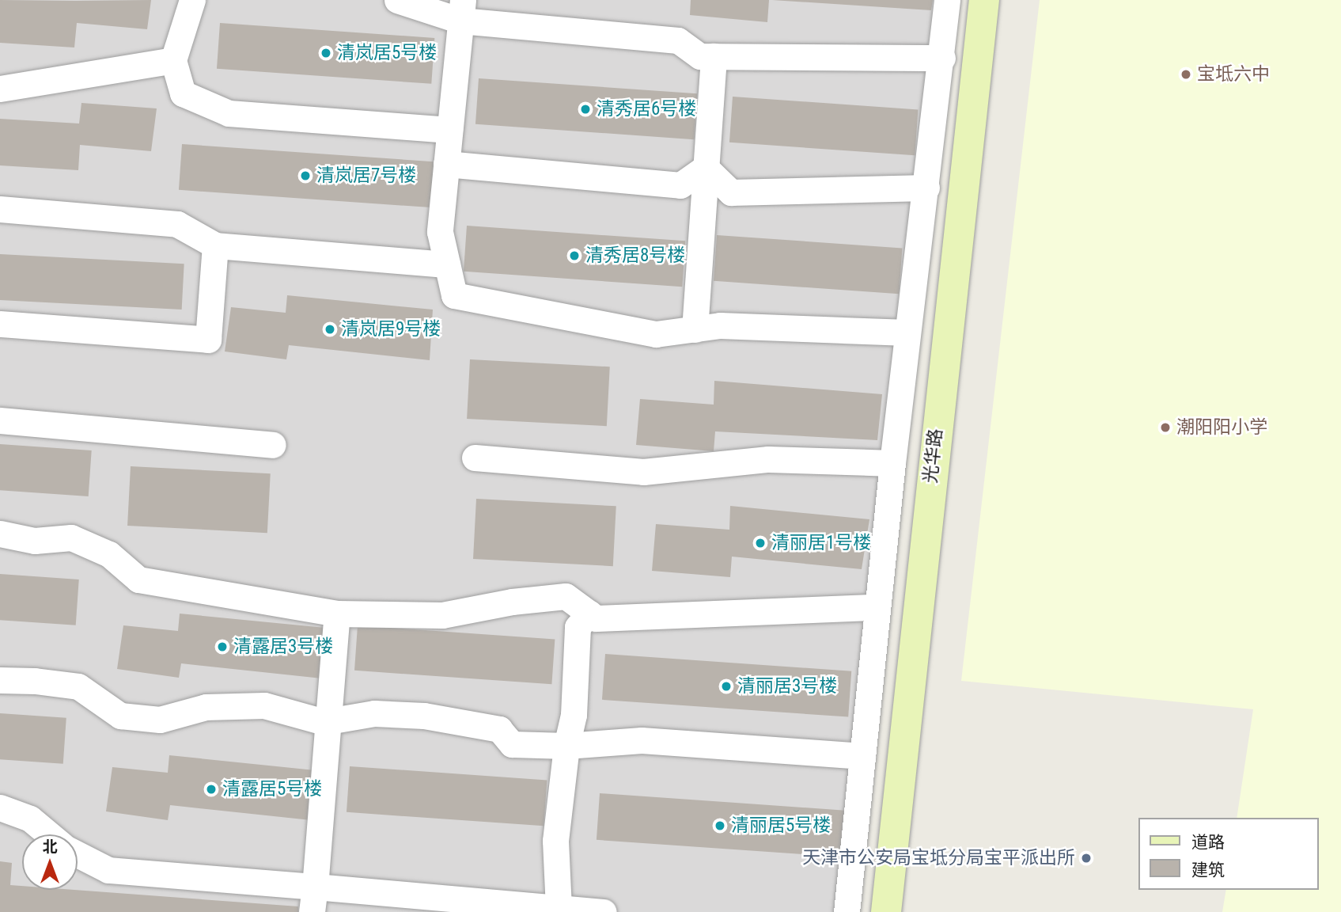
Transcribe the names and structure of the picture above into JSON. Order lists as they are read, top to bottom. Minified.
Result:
{"streets":{"street":["光华路"]},"places":["清岚居5号楼","宝坻六中","清秀居6号楼","清岚居7号楼","清秀居8号楼","清岚居9号楼","潮阳阳小学","清丽居1号楼","清露居3号楼","清丽居3号楼","清露居5号楼","清丽居5号楼","天津市公安局宝坻分局宝平派出所"],"legend":["道路","建筑"],"north":"top"}
